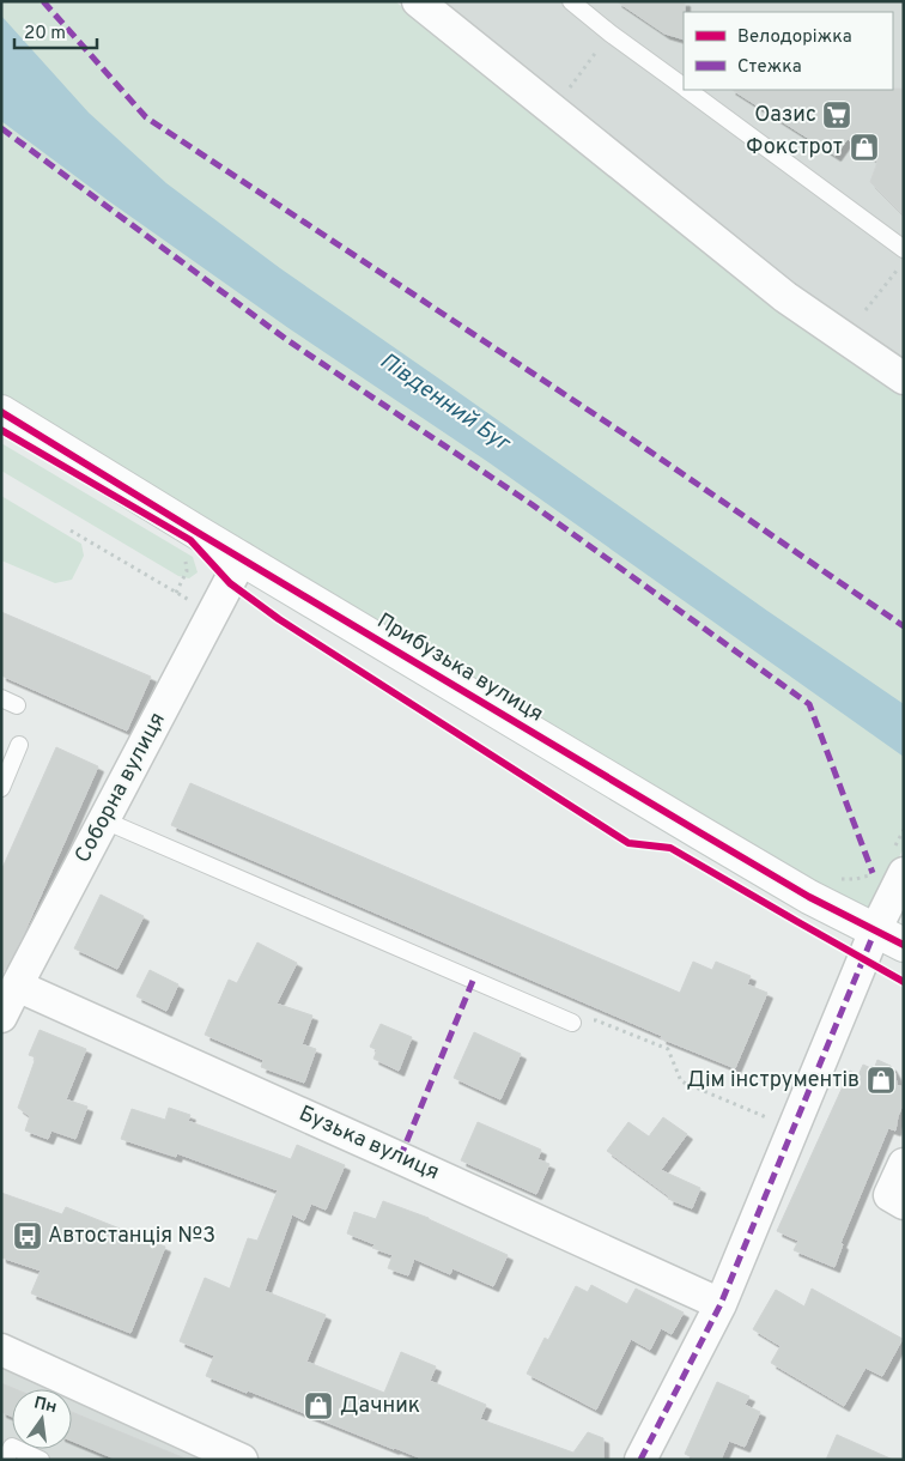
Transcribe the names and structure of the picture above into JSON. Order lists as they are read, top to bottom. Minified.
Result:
{"streets":{"street":["Прибузька вулиця","Соборна вулиця","Бузька вулиця"]},"crossings":[["Прибузька вулиця","Соборна вулиця"],["Соборна вулиця","Бузька вулиця"]],"water":["Південний Буг"],"places":{"supermarket":["Оазис"],"shop":["Фокстрот","Дім інструментів","Дачник"],"bus stop":["Автостанція №3"]},"legend":["Велодоріжка","Стежка"],"scale_bar":"20 m","north":"top"}
